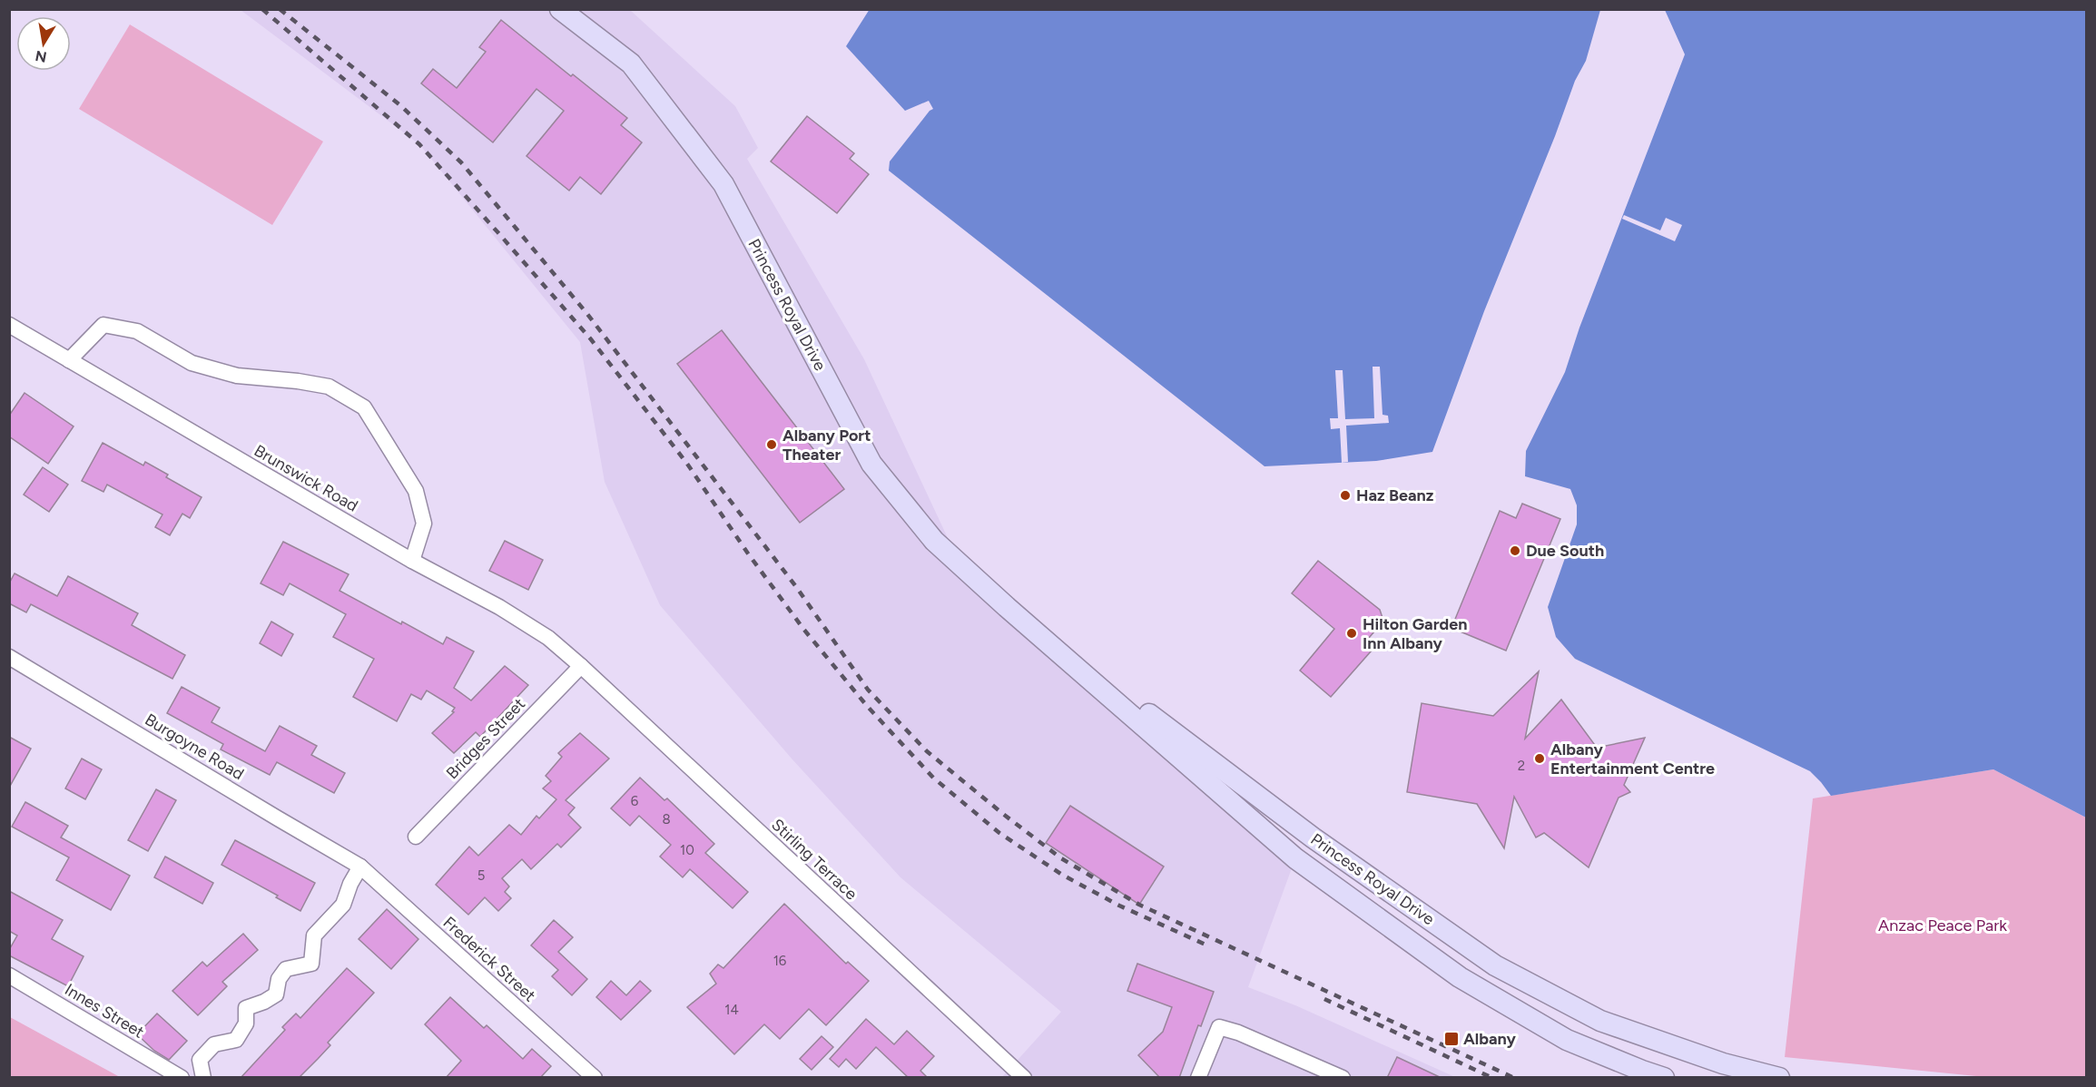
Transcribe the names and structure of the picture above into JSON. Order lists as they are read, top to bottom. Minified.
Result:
{"streets":{"main road":["Princess Royal Drive"],"street":["Brunswick Road","Bridges Street","Burgoyne Road","Stirling Terrace","Frederick Street","Innes Street"]},"crossings":[["Brunswick Road","Bridges Street"],["Brunswick Road","Stirling Terrace"],["Bridges Street","Stirling Terrace"],["Burgoyne Road","Frederick Street"]],"parks":["Anzac Peace Park"],"places":{"other":["Albany Port Theater","Haz Beanz","Due South","Hilton Garden Inn Albany","Albany Entertainment Centre"],"transit":["Albany"]},"house_numbers":["2","6","8","10","5","16","14"],"north":"bottom"}
